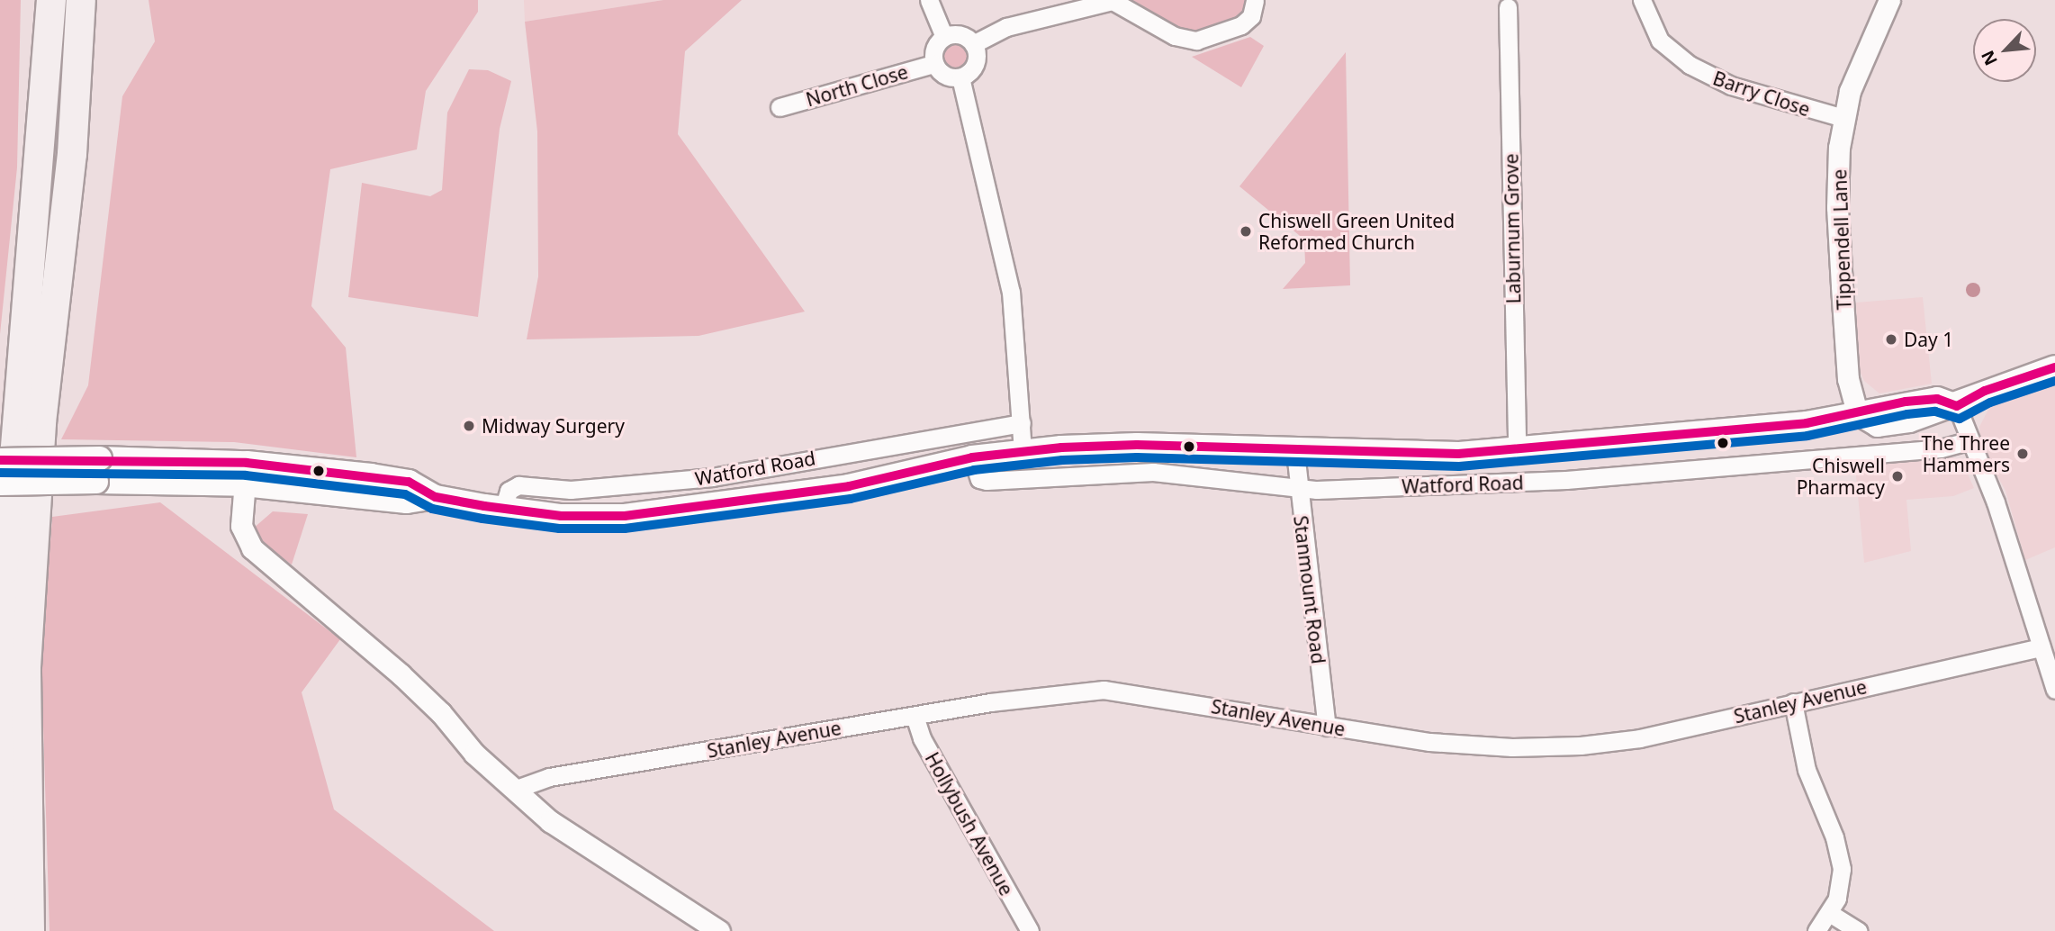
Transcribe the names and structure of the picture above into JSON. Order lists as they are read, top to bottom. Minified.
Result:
{"streets":{"main road":["Watford Road"],"street":["North Close","Barry Close","Laburnum Grove","Tippendell Lane","Stanmount Road","Stanley Avenue","Hollybush Avenue"]},"crossings":[["Barry Close","Tippendell Lane"],["Laburnum Grove","Watford Road"],["Tippendell Lane","Watford Road"],["Watford Road","Stanmount Road"],["Stanmount Road","Stanley Avenue"],["Stanley Avenue","Hollybush Avenue"]],"places":["Chiswell Green United Reformed Church","Day 1","Midway Surgery","The Three Hammers","Chiswell Pharmacy"],"north":"bottom left"}
